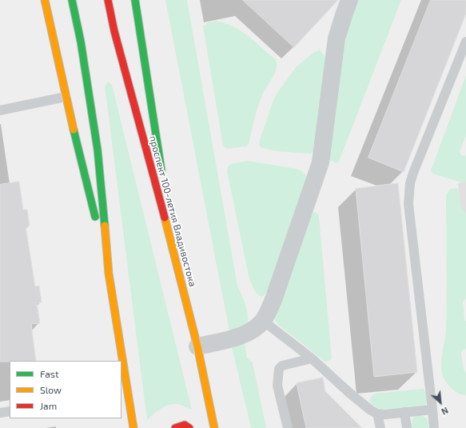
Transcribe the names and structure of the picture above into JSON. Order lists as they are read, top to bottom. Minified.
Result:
{"streets":{"highway":["проспект 100-летия Владивостока"]},"legend":["Fast","Slow","Jam"],"north":"bottom right"}
